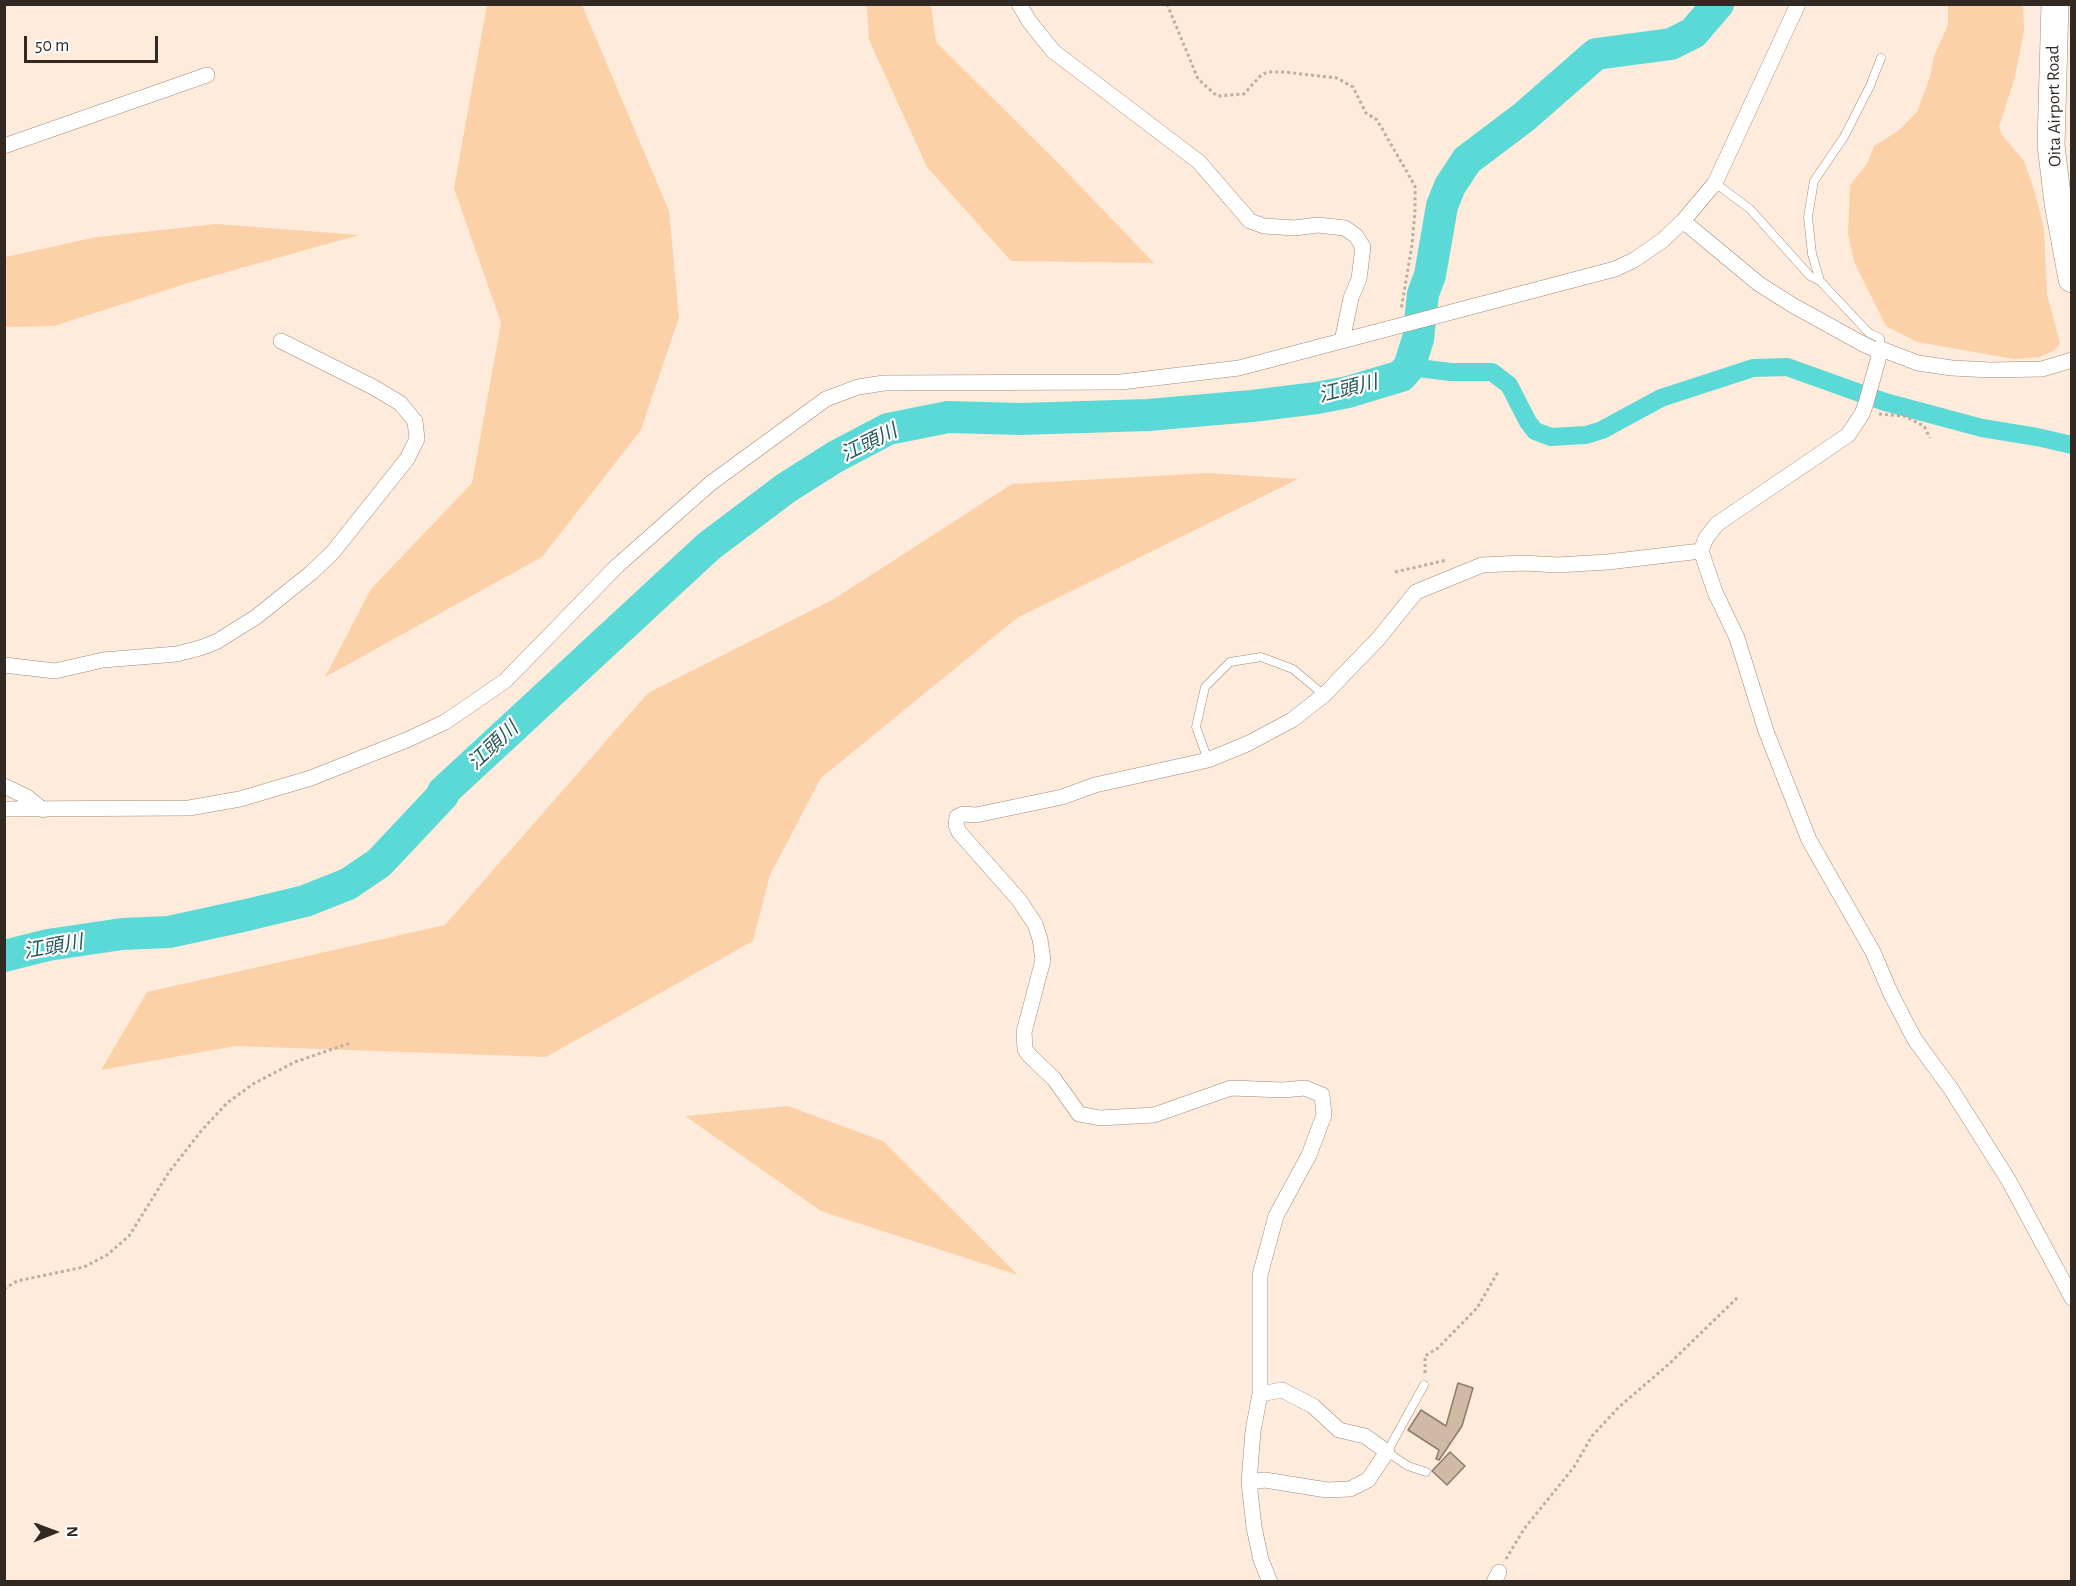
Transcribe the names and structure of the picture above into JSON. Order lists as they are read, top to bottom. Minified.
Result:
{"streets":{"highway":["Oita Airport Road"]},"water":["江頭川"],"scale_bar":"50 m","north":"right"}
